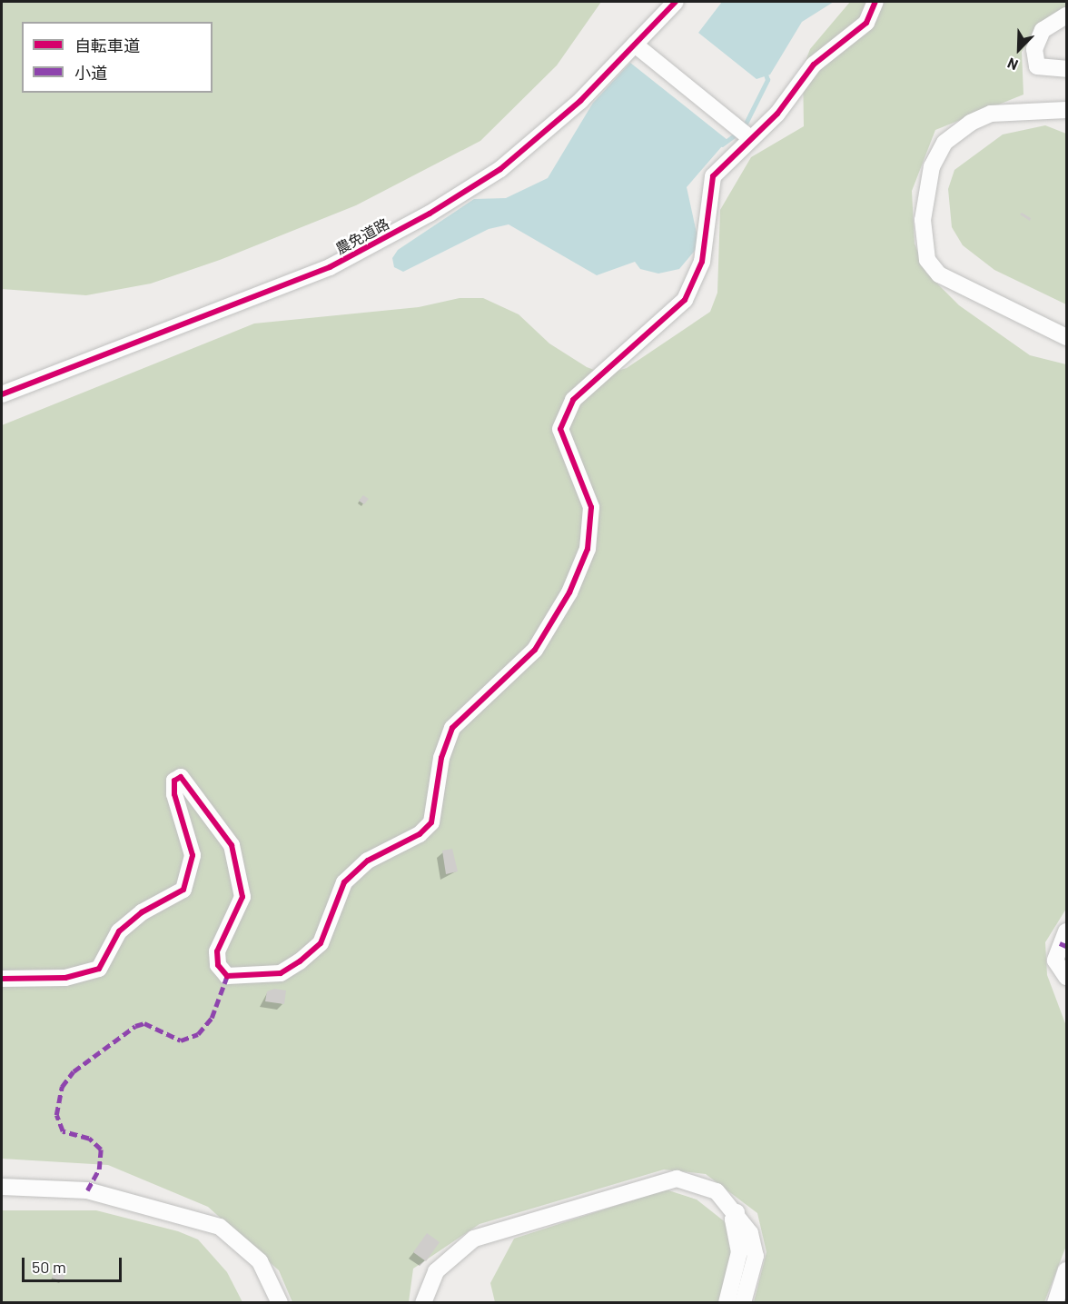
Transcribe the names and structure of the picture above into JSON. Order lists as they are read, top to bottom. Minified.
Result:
{"streets":{"street":["農免道路"]},"legend":["自転車道","小道"],"scale_bar":"50 m","north":"bottom left"}
